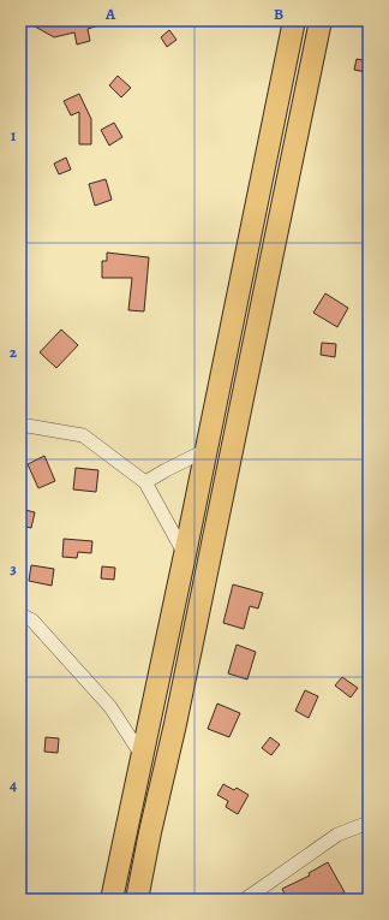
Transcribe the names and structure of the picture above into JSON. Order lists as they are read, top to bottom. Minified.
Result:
{"grid":{"columns":["A","B"],"rows":["1","2","3","4"]}}
